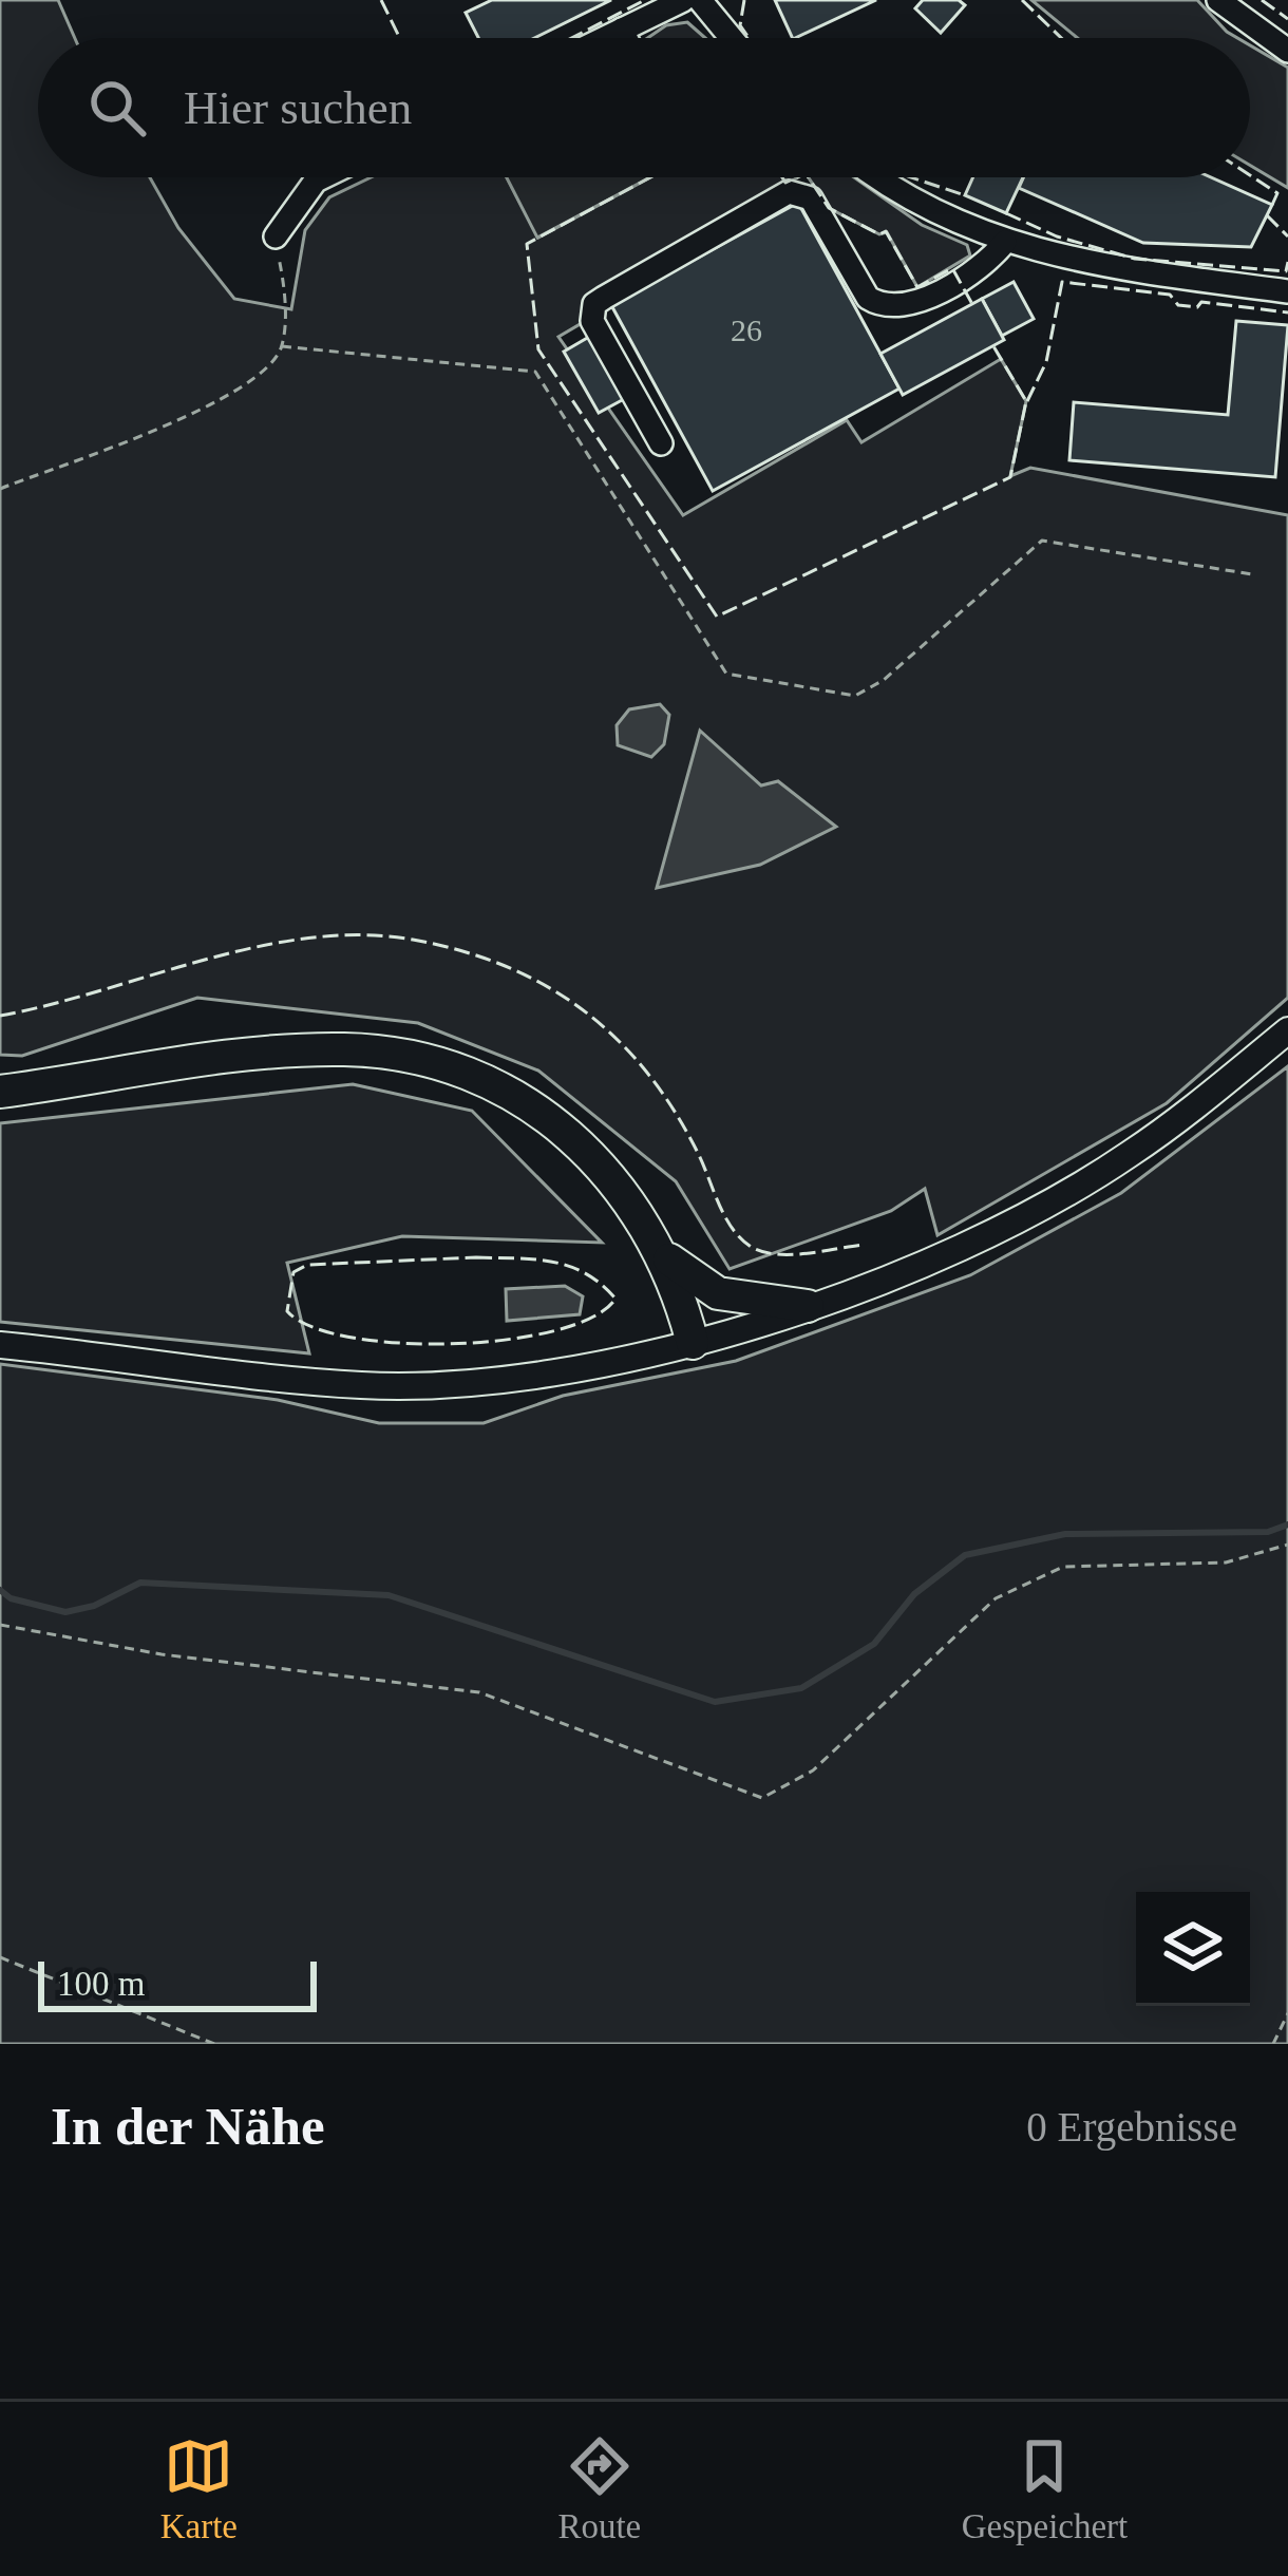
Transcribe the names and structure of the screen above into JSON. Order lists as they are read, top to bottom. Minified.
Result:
{"house_numbers":["26"],"scale_bar":"100 m","page":{"search":"Hier suchen","scale":"100 m","heading":["In der Nähe","0 Ergebnisse"],"nav":["Karte","Route","Gespeichert"]}}
